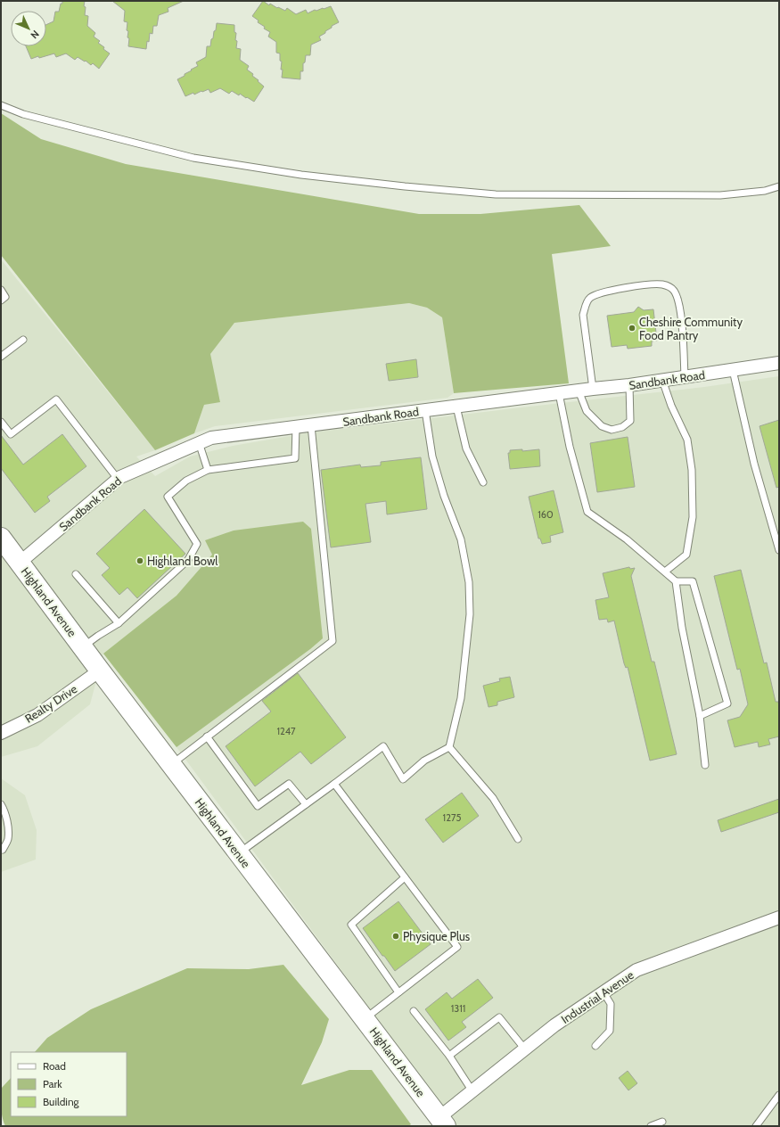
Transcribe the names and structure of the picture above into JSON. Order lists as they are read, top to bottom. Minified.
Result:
{"streets":{"highway":["Highland Avenue"],"street":["Sandbank Road","Realty Drive","Industrial Avenue"]},"crossings":[["Sandbank Road","Highland Avenue"],["Highland Avenue","Realty Drive"],["Highland Avenue","Industrial Avenue"]],"places":["Cheshire Community Food Pantry","Highland Bowl","Physique Plus"],"house_numbers":["160","1247","1275","1311"],"legend":["Road","Park","Building"],"north":"bottom right"}
